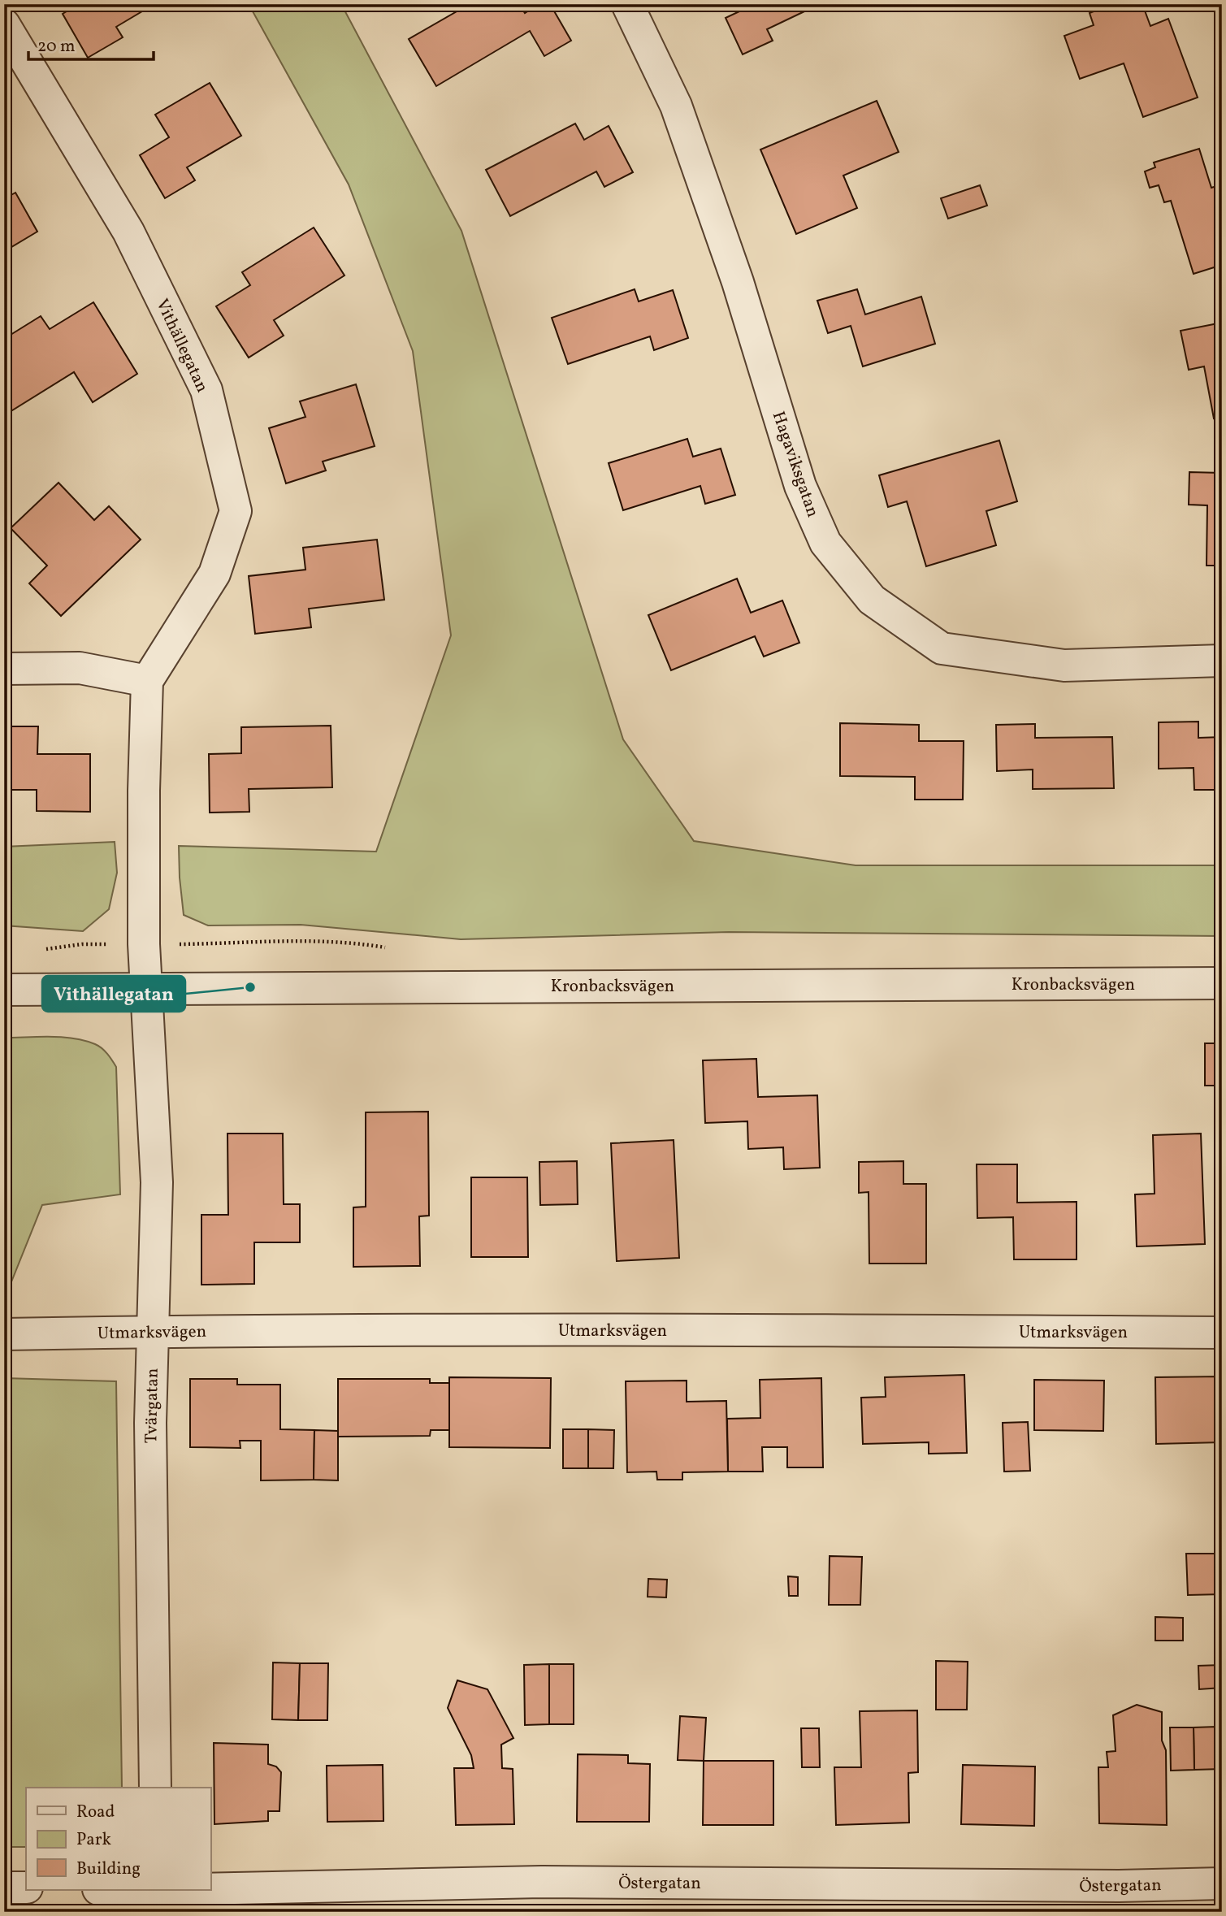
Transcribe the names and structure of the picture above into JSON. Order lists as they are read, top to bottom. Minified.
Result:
{"streets":{"street":["Vithällegatan","Hagaviksgatan","Kronbacksvägen","Utmarksvägen","Tvärgatan","Östergatan"]},"crossings":[["Kronbacksvägen","Tvärgatan"],["Utmarksvägen","Tvärgatan"]],"places":["Vithällegatan"],"legend":["Road","Park","Building"],"scale_bar":"20 m"}
